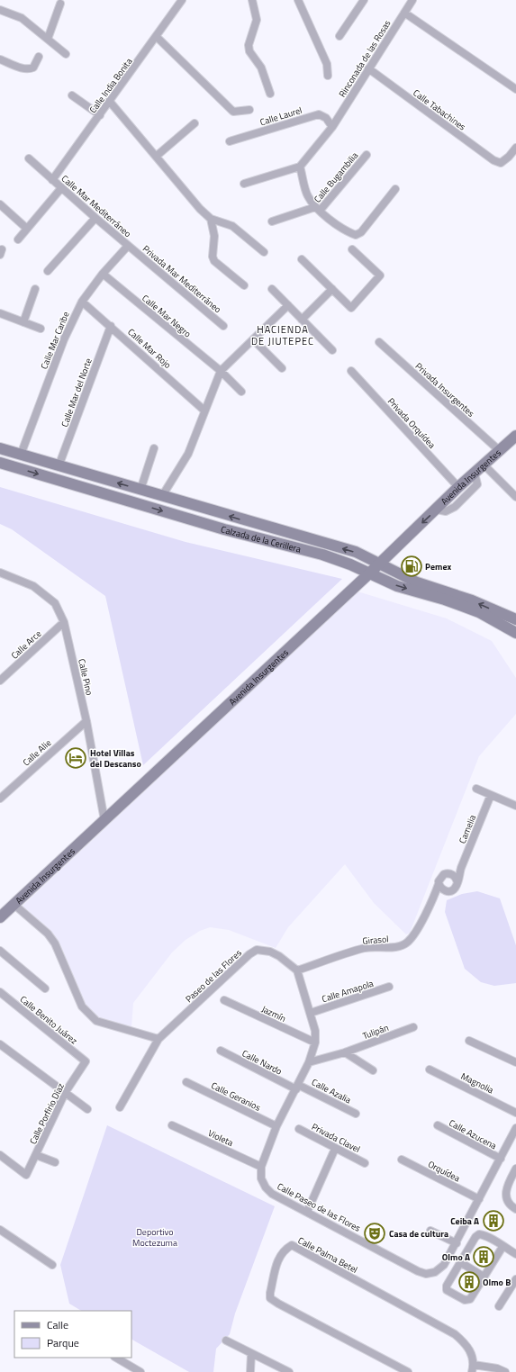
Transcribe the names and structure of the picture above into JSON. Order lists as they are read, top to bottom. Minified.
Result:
{"streets":{"street":["Rinconada de las Rosas","Calle India Bonita","Calle Tabachines","Calle Laurel","Calle Bugambilia","Calle Mar Mediterráneo","Privada Mar Mediterráneo","Calle Mar Negro","Calle Mar Caribe","Calle Mar Rojo","Privada Insurgentes","Calle Mar del Norte","Privada Orquídea","Avenida Insurgentes","Calzada de la Cerillera","Calle Arce","Calle Pino","Calle Alie","Camelia","Girasol","Paseo de las Flores","Calle Amapola","Jazmín","Calle Benito Juárez","Tulipán","Calle Nardo","Magnolia","Calle Azalia","Calle Geranios","Calle Porfirio Díaz","Calle Azucena","Violeta","Privada Clavel","Orquídea","Calle Paseo de las Flores","Calle Palma Betel"]},"crossings":[["Rinconada de las Rosas","Calle Tabachines"],["Rinconada de las Rosas","Calle Laurel"],["Calle India Bonita","Calle Mar Mediterráneo"],["Calle Mar Mediterráneo","Privada Mar Mediterráneo"],["Calle Mar Mediterráneo","Calle Mar Caribe"],["Privada Mar Mediterráneo","Calle Mar Caribe"],["Calle Mar Negro","Calle Mar Caribe"],["Calle Mar Caribe","Calle Mar Rojo"],["Calle Mar Caribe","Calzada de la Cerillera"],["Calle Mar Rojo","Calle Mar del Norte"],["Privada Insurgentes","Avenida Insurgentes"],["Calle Mar del Norte","Calzada de la Cerillera"],["Privada Orquídea","Avenida Insurgentes"],["Avenida Insurgentes","Calzada de la Cerillera"],["Avenida Insurgentes","Calle Pino"],["Calle Arce","Calle Pino"],["Calle Pino","Calle Alie"],["Camelia","Girasol"],["Girasol","Paseo de las Flores"],["Calle Benito Juárez","Calle Porfirio Díaz"],["Calle Nardo","Calle Azalia"],["Calle Azucena","Calle Paseo de las Flores"],["Violeta","Calle Paseo de las Flores"],["Orquídea","Calle Paseo de las Flores"]],"districts":["HACIENDA DE JIUTEPEC"],"parks":["Deportivo Moctezuma"],"places":{"fuel station":["Pemex"],"hotel":["Hotel Villas del Descanso"],"building":["Ceiba A","Olmo A","Olmo B"],"theatre":["Casa de cultura"]},"legend":["Calle","Parque"]}
